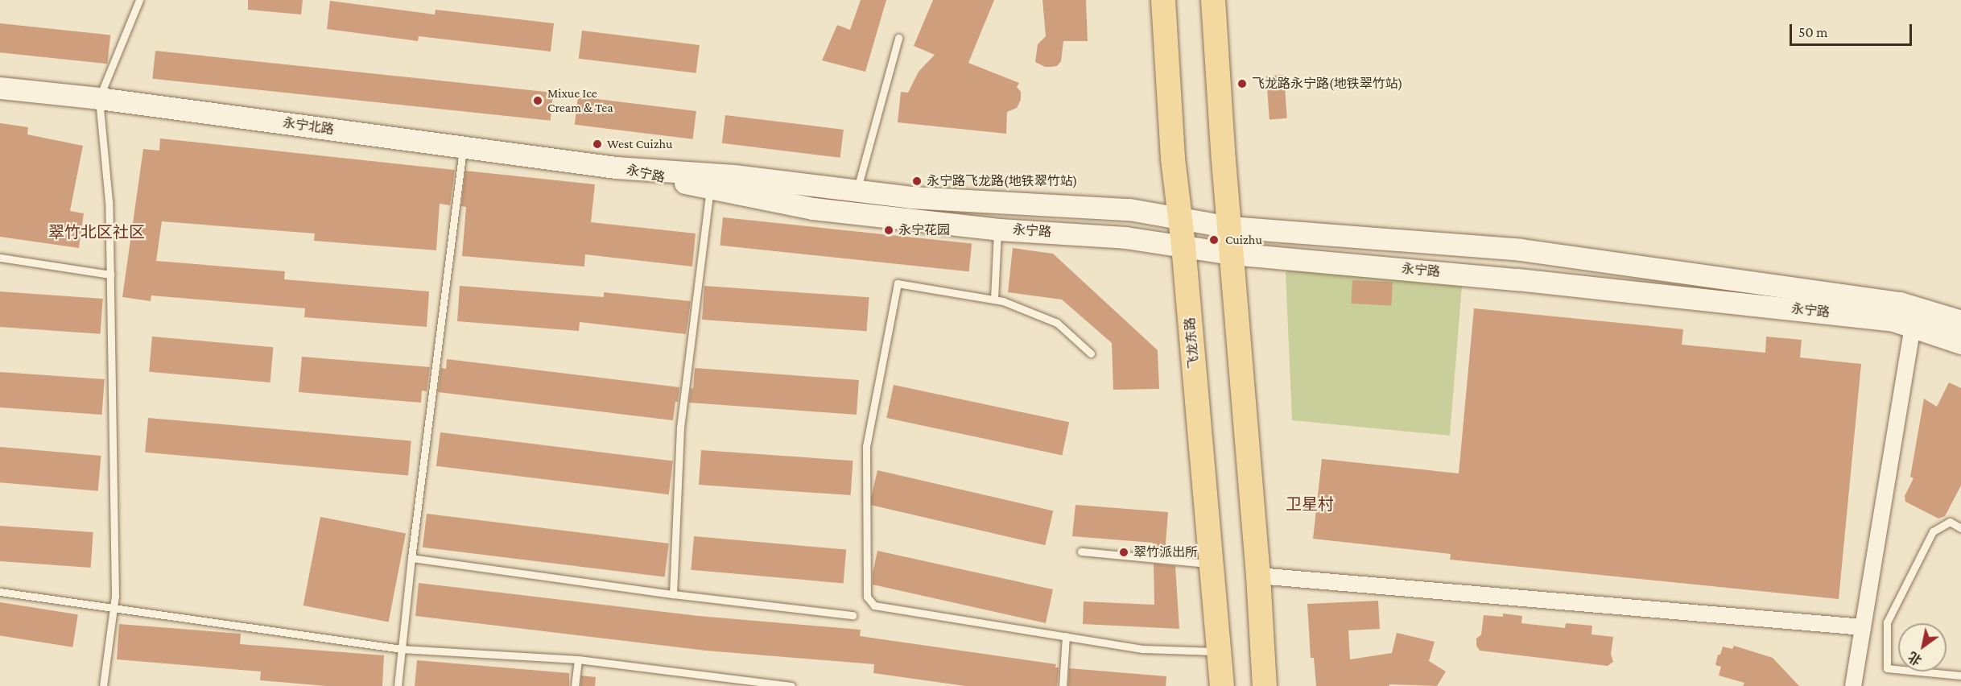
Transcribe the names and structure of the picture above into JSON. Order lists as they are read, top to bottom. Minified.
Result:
{"streets":{"main road":["永宁北路","永宁路","飞龙东路"]},"crossings":[["永宁北路","永宁路"],["永宁路","飞龙东路"]],"districts":["翠竹北区社区","卫星村"],"places":["飞龙路永宁路(地铁翠竹站)","Mixue Ice Cream & Tea","West Cuizhu","永宁路飞龙路(地铁翠竹站)","永宁花园","Cuizhu","翠竹派出所"],"scale_bar":"50 m","north":"bottom left"}
